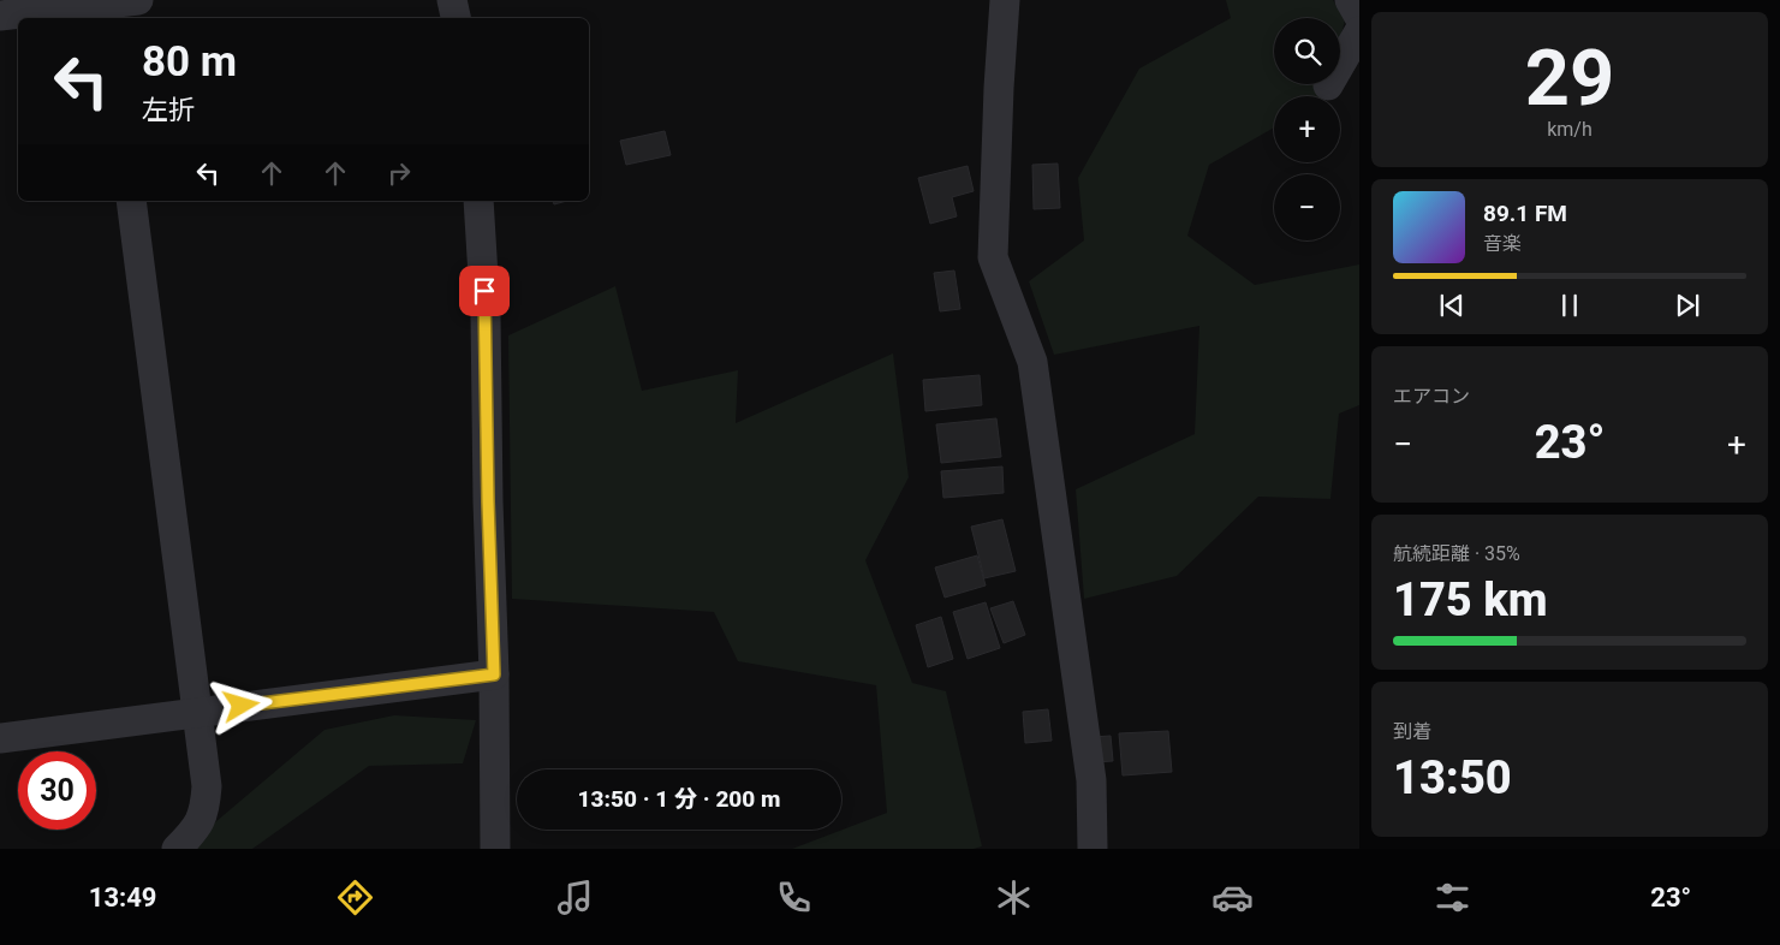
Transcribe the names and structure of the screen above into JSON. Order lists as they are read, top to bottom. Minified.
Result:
{"page":{"tile":[["29","km/h"],"エアコン",["航続距離 · 35%","175 km"],["到着","13:50"]],"map_buttons":["+","−"],"turn":["80 m","左折"],"song":["89.1 FM","音楽"],"heat":["−","23°","+"],"limit":"30","trip":"13:50 · 1 分 · 200 m","tabs":["13:49","23°"]}}
